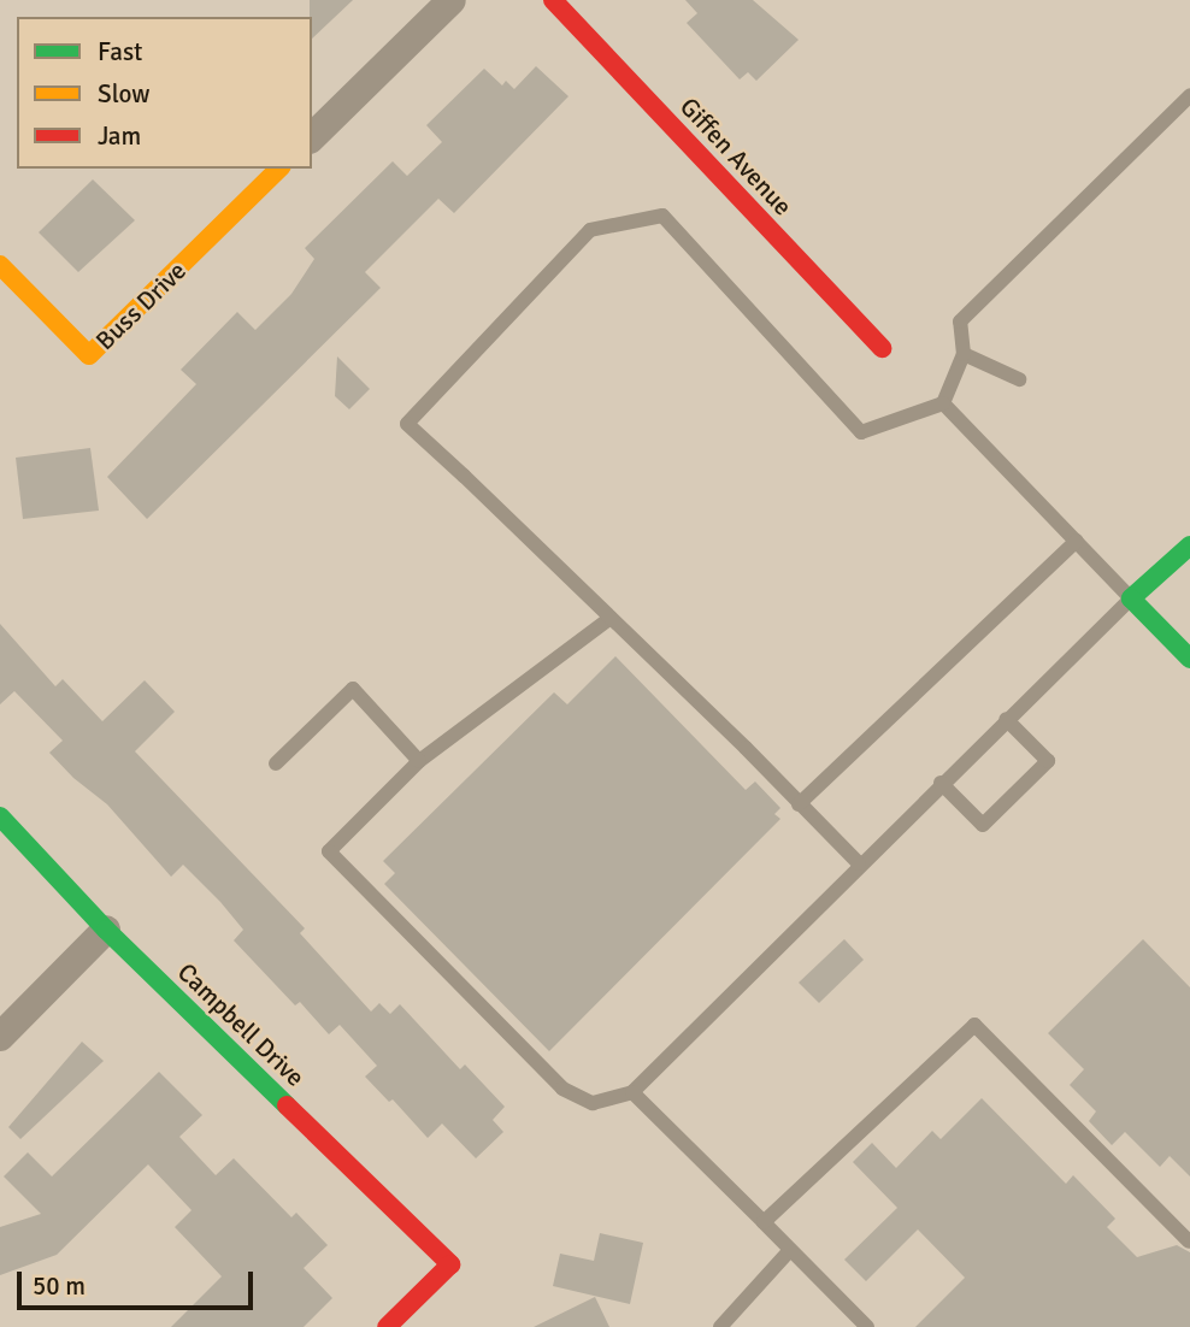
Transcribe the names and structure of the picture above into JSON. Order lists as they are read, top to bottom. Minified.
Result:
{"streets":{"street":["Giffen Avenue","Buss Drive","Campbell Drive"]},"legend":["Fast","Slow","Jam"],"scale_bar":"50 m"}
